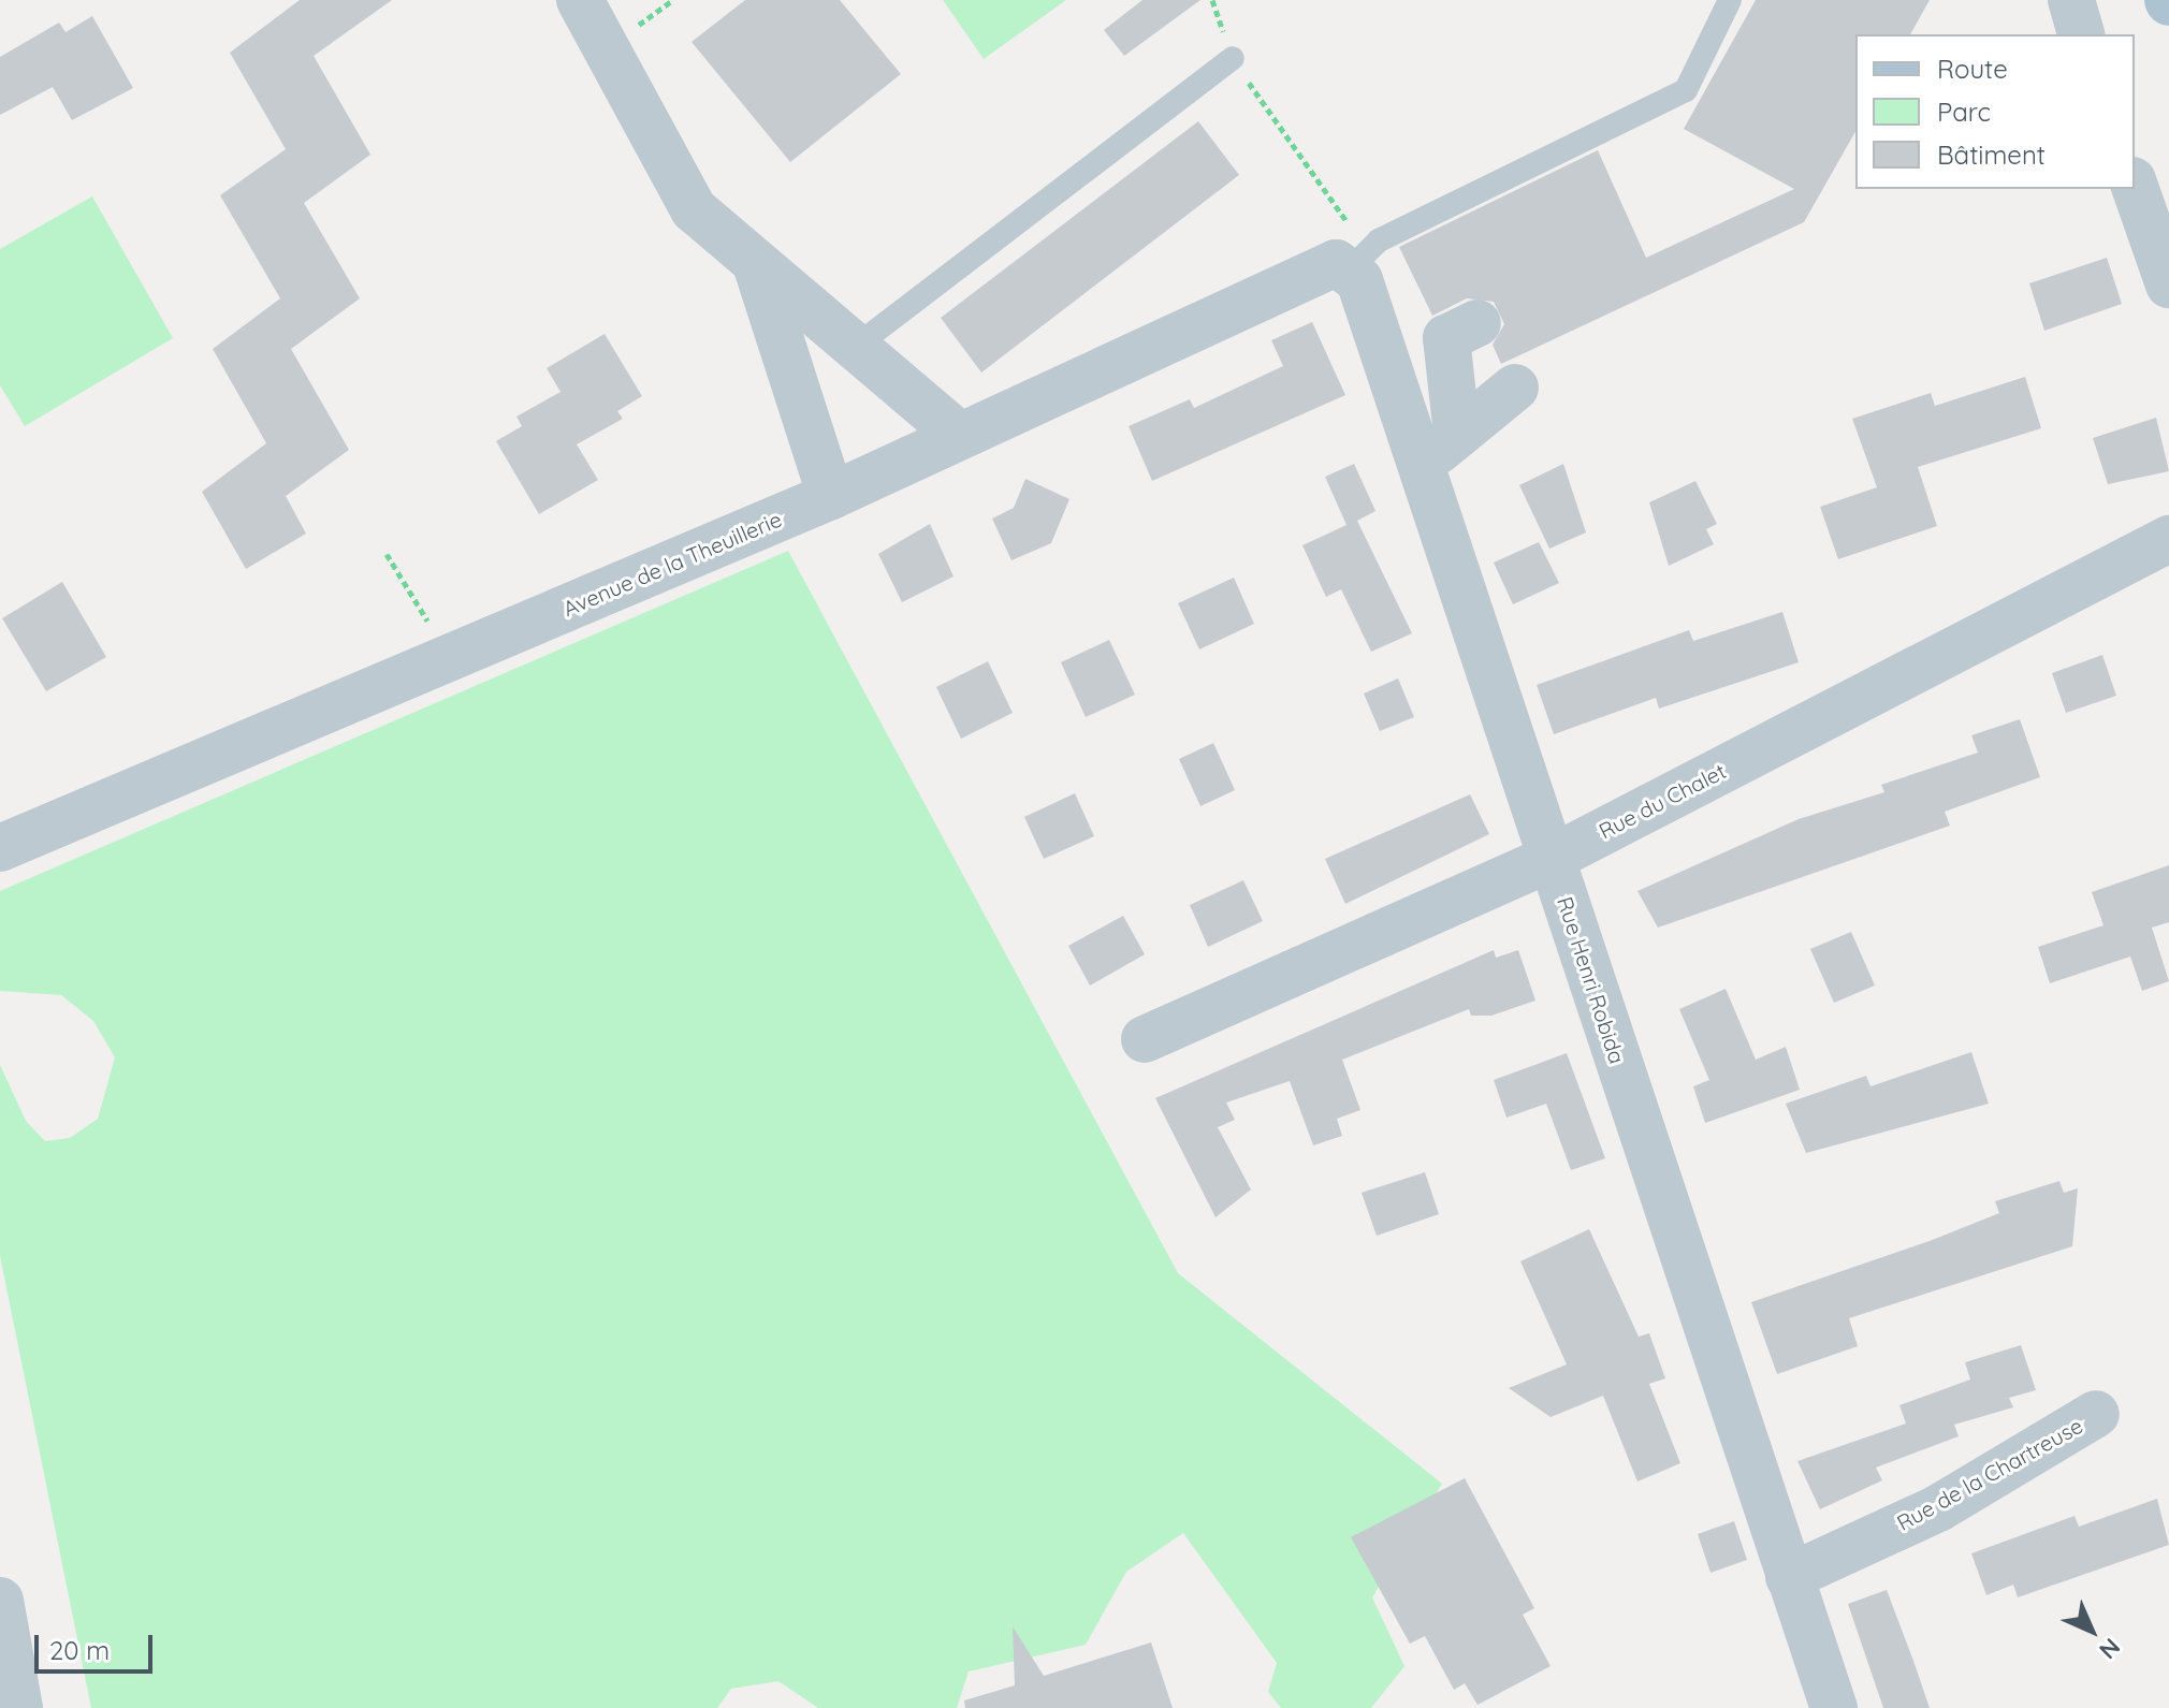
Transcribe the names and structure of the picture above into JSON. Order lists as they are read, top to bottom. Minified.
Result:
{"streets":{"street":["Avenue de la Theuillerie","Rue du Chalet","Rue Henri Robida","Rue de la Chartreuse"]},"crossings":[["Avenue de la Theuillerie","Rue Henri Robida"],["Rue du Chalet","Rue Henri Robida"],["Rue Henri Robida","Rue de la Chartreuse"]],"legend":["Route","Parc","Bâtiment"],"scale_bar":"20 m","north":"bottom right"}
